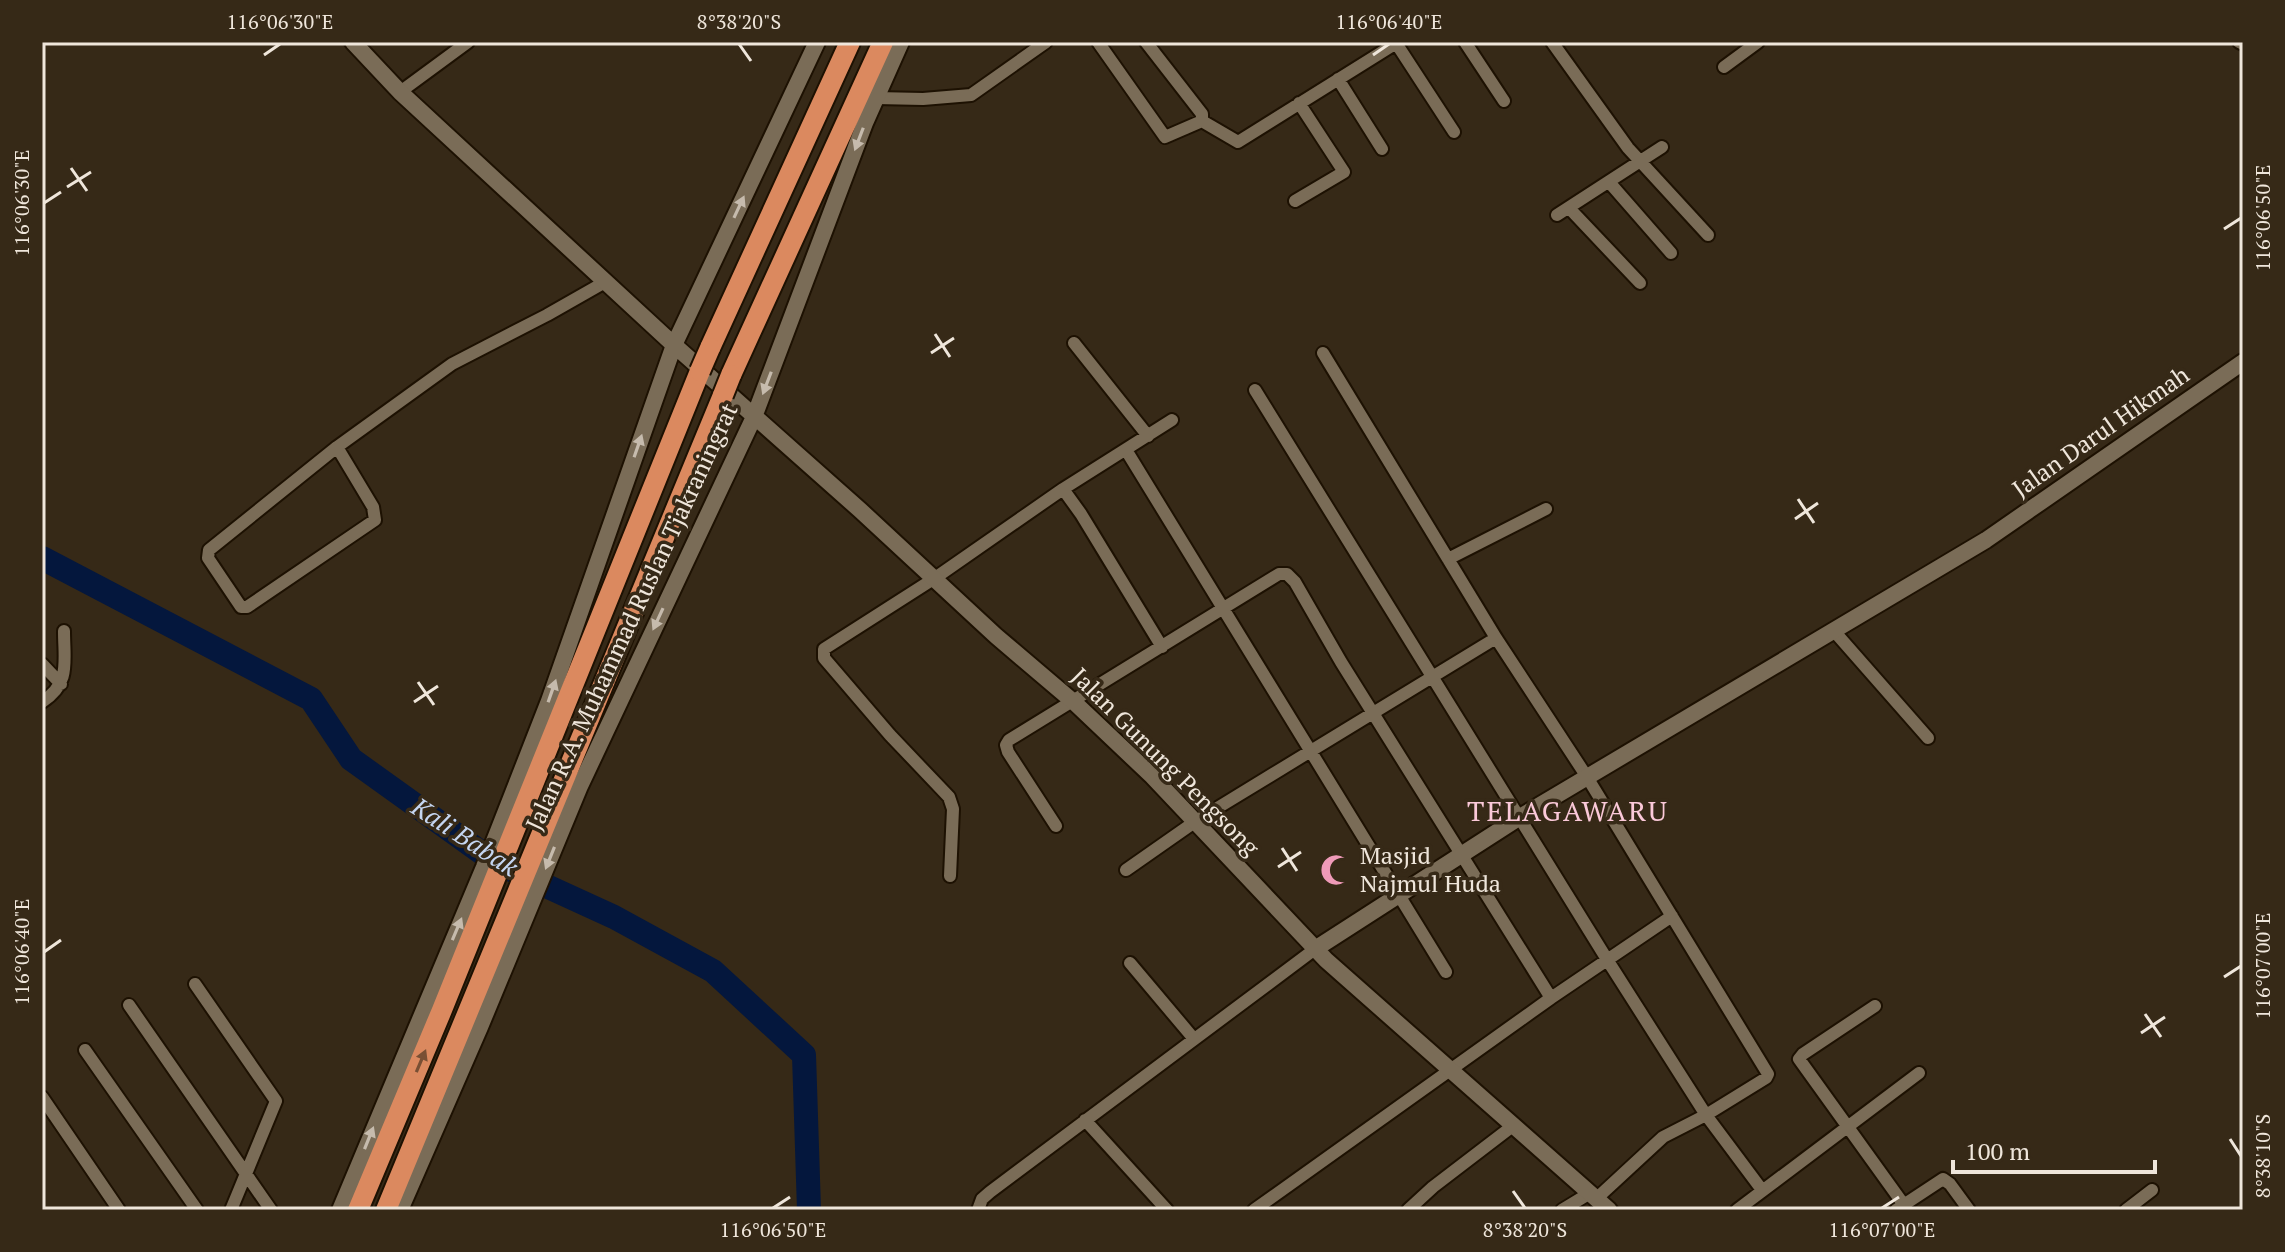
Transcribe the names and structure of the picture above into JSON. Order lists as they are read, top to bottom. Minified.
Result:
{"streets":{"highway":["Jalan R.A. Muhammad Ruslan Tjakraningrat"],"street":["Jalan Darul Hikmah","Jalan Gunung Pengsong"]},"crossings":[["Jalan Darul Hikmah","Jalan Gunung Pengsong"],["Jalan R.A. Muhammad Ruslan Tjakraningrat","Jalan Gunung Pengsong"]],"districts":["TELAGAWARU"],"water":["Kali Babak"],"places":{"mosque":["Masjid Najmul Huda"]},"scale_bar":"100 m","coordinates":["116°06'30\"E","8°38'20\"S","116°06'40\"E","116°06'50\"E","116°07'00\"E","8°38'10\"S"]}
